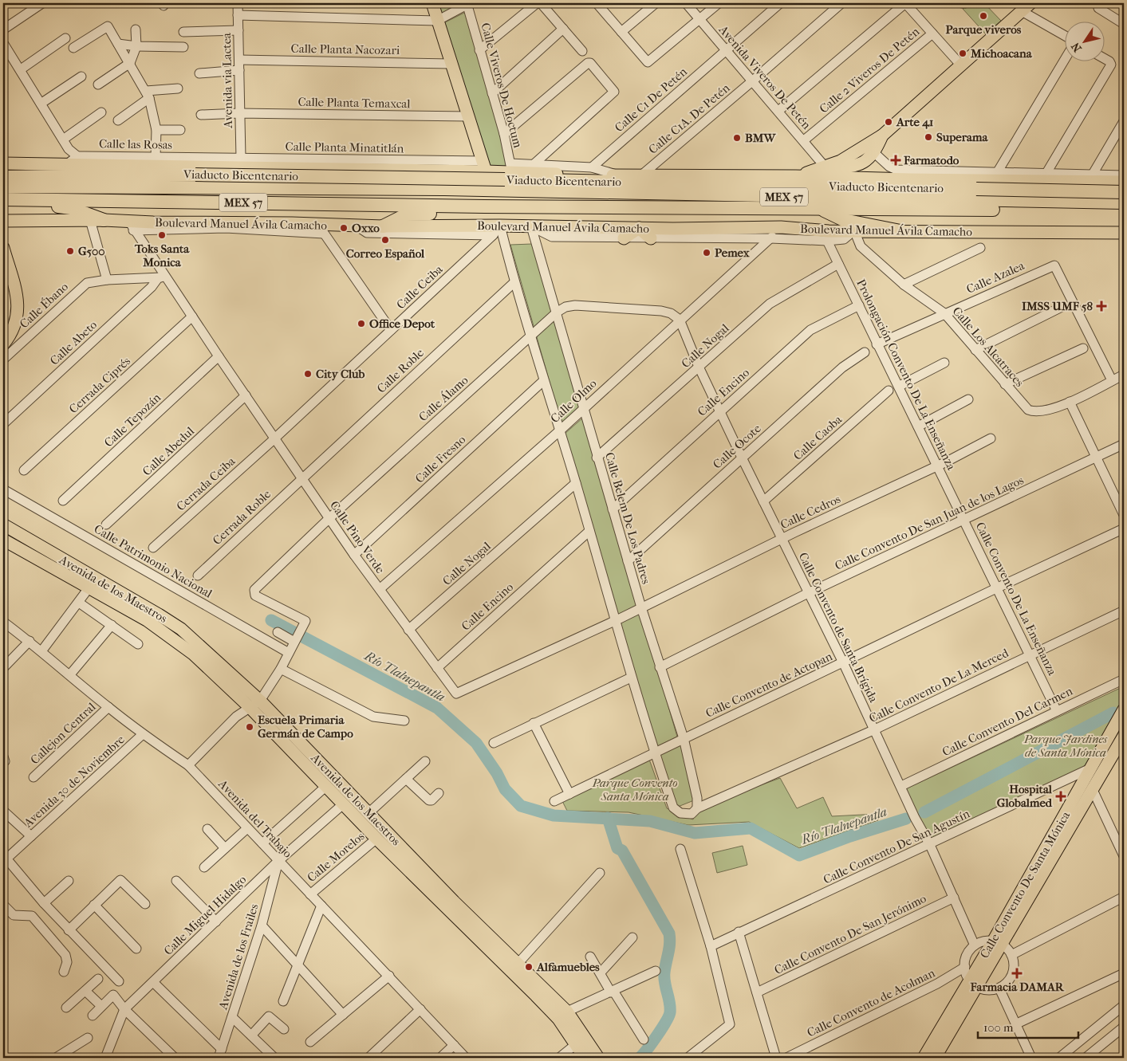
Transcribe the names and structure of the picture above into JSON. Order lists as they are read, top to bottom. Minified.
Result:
{"streets":{"highway":["Viaducto Bicentenario","MEX 57","Boulevard Manuel Ávila Camacho"],"main road":["Avenida de los Maestros","Calle Convento De Santa Mónica"],"street":["Calle Planta Nacozari","Calle 2 Viveros De Petén","Avenida Viveros De Petén","Avenida via Lactea","Calle Viveros De Hoctum","Calle C1 De Petén","Calle Planta Temaxcal","Calle C1A. De Petén","Calle las Rosas","Calle Planta Minatitlán","Calle Azalea","Calle Ceiba","Calle Ébano","Calle Abeto","Calle Nogal","Calle Los Alcatraces","Calle Roble","Prolongación Convento De La Enseñanza","Cerrada Ciprés","Calle Encino","Calle Álamo","Calle Olmo","Calle Tepozán","Calle Caoba","Calle Ocote","Calle Abedul","Calle Fresno","Cerrada Ceiba","Calle Cedros","Cerrada Roble","Calle Belem De Los Padres","Calle Convento De San Juan de los Lagos","Calle Pino Verde","Calle Patrimonio Nacional","Calle Convento De La Enseñanza","Calle Convento de Santa Brígida","Calle Convento de Actopan","Calle Convento De La Merced","Calle Convento Del Carmen","Callejon Central","Avenida 30 de Noviembre","Avenida del Trabajo","Calle Convento De San Agustín","Calle Morelos","Calle Miguel Hidalgo","Calle Convento De San Jerónimo","Avenida de los Frailes","Calle Convento de Acolman"]},"crossings":[["Calle Planta Nacozari","Avenida via Lactea"],["Calle 2 Viveros De Petén","Avenida Viveros De Petén"],["Avenida Viveros De Petén","Calle C1 De Petén"],["Avenida Viveros De Petén","Calle C1A. De Petén"],["Avenida via Lactea","Calle Planta Temaxcal"],["Avenida via Lactea","Calle Planta Minatitlán"],["Calle las Rosas","Calle Planta Minatitlán"],["Boulevard Manuel Ávila Camacho","Calle Ceiba"],["Boulevard Manuel Ávila Camacho","Calle Los Alcatraces"],["Boulevard Manuel Ávila Camacho","Calle Olmo"],["Boulevard Manuel Ávila Camacho","Calle Belem De Los Padres"],["Boulevard Manuel Ávila Camacho","Calle Pino Verde"],["Calle Azalea","Calle Los Alcatraces"],["Calle Ceiba","Cerrada Ceiba"],["Calle Ceiba","Calle Pino Verde"],["Calle Ébano","Calle Abeto"],["Calle Ébano","Calle Pino Verde"],["Calle Abeto","Calle Pino Verde"],["Calle Nogal","Prolongación Convento De La Enseñanza"],["Calle Nogal","Calle Belem De Los Padres"],["Calle Nogal","Calle Pino Verde"],["Calle Nogal","Calle Convento de Santa Brígida"],["Calle Roble","Cerrada Roble"],["Calle Roble","Calle Pino Verde"],["Prolongación Convento De La Enseñanza","Calle Encino"],["Prolongación Convento De La Enseñanza","Calle Cedros"],["Prolongación Convento De La Enseñanza","Calle Convento De San Juan de los Lagos"],["Prolongación Convento De La Enseñanza","Calle Convento De La Enseñanza"],["Cerrada Ciprés","Calle Pino Verde"],["Calle Encino","Calle Belem De Los Padres"],["Calle Encino","Calle Pino Verde"],["Calle Encino","Calle Convento de Santa Brígida"],["Calle Álamo","Calle Olmo"],["Calle Álamo","Calle Belem De Los Padres"],["Calle Álamo","Calle Pino Verde"],["Calle Álamo","Calle Convento de Santa Brígida"],["Calle Olmo","Calle Belem De Los Padres"],["Calle Olmo","Calle Pino Verde"],["Calle Olmo","Calle Convento de Santa Brígida"],["Calle Tepozán","Calle Pino Verde"],["Calle Caoba","Calle Convento de Santa Brígida"],["Calle Ocote","Calle Belem De Los Padres"],["Calle Ocote","Calle Convento de Santa Brígida"],["Calle Abedul","Calle Pino Verde"],["Calle Fresno","Calle Pino Verde"],["Cerrada Ceiba","Calle Pino Verde"],["Calle Cedros","Calle Belem De Los Padres"],["Calle Cedros","Calle Pino Verde"],["Calle Cedros","Calle Convento de Santa Brígida"],["Cerrada Roble","Calle Pino Verde"],["Calle Belem De Los Padres","Calle Convento De San Juan de los Lagos"],["Calle Belem De Los Padres","Calle Pino Verde"],["Calle Belem De Los Padres","Calle Convento de Actopan"],["Calle Belem De Los Padres","Calle Convento De La Merced"],["Calle Convento De San Juan de los Lagos","Calle Convento De La Enseñanza"],["Calle Convento De San Juan de los Lagos","Calle Convento de Santa Brígida"],["Avenida de los Maestros","Calle Morelos"],["Avenida de los Maestros","Calle Miguel Hidalgo"],["Calle Convento De La Enseñanza","Calle Convento de Actopan"],["Calle Convento De La Enseñanza","Calle Convento De La Merced"],["Calle Convento De La Enseñanza","Calle Convento Del Carmen"],["Calle Convento de Santa Brígida","Calle Convento de Actopan"],["Calle Convento de Santa Brígida","Calle Convento De La Merced"],["Calle Convento de Santa Brígida","Calle Convento Del Carmen"],["Calle Convento de Santa Brígida","Calle Convento De San Agustín"],["Calle Convento de Santa Brígida","Calle Convento De San Jerónimo"],["Callejon Central","Avenida del Trabajo"],["Avenida 30 de Noviembre","Avenida del Trabajo"],["Avenida del Trabajo","Calle Morelos"],["Avenida del Trabajo","Calle Miguel Hidalgo"],["Avenida del Trabajo","Avenida de los Frailes"],["Calle Convento De San Agustín","Calle Convento De Santa Mónica"],["Calle Miguel Hidalgo","Avenida de los Frailes"]],"water":["Río Tlalnepantla"],"parks":["Parque Jardines de Santa Mónica","Parque Convento Santa Mónica"],"places":{"other":["Parque viveros","Michoacana","Arte 41","Superama","BMW","Oxxo","Toks Santa Monica","Correo Español","G500","Pemex","Office Depot","City Club","Escuela Primaria Germán de Campo","Alfamuebles"],"health":["Farmatodo","IMSS UMF 58","Hospital Globalmed","Farmacia DAMAR"]},"scale_bar":"100 m","north":"bottom left"}
